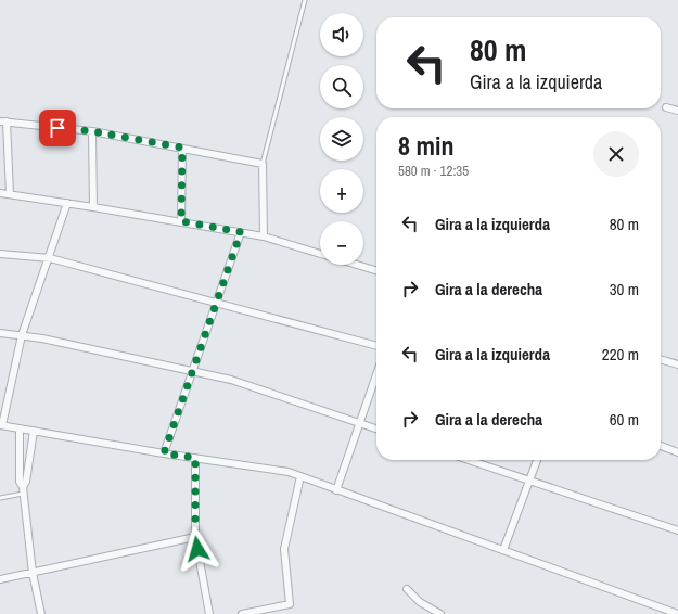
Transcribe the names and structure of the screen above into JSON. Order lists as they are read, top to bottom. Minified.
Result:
{"page":{"map_buttons":["+","−"],"turn":["80 m","Gira a la izquierda"],"heading":["8 min","580 m · 12:35"],"list":[{"name":"Gira a la izquierda","value":"80 m"},{"name":"Gira a la derecha","value":"30 m"},{"name":"Gira a la izquierda","value":"220 m"},{"name":"Gira a la derecha","value":"60 m"}]}}
